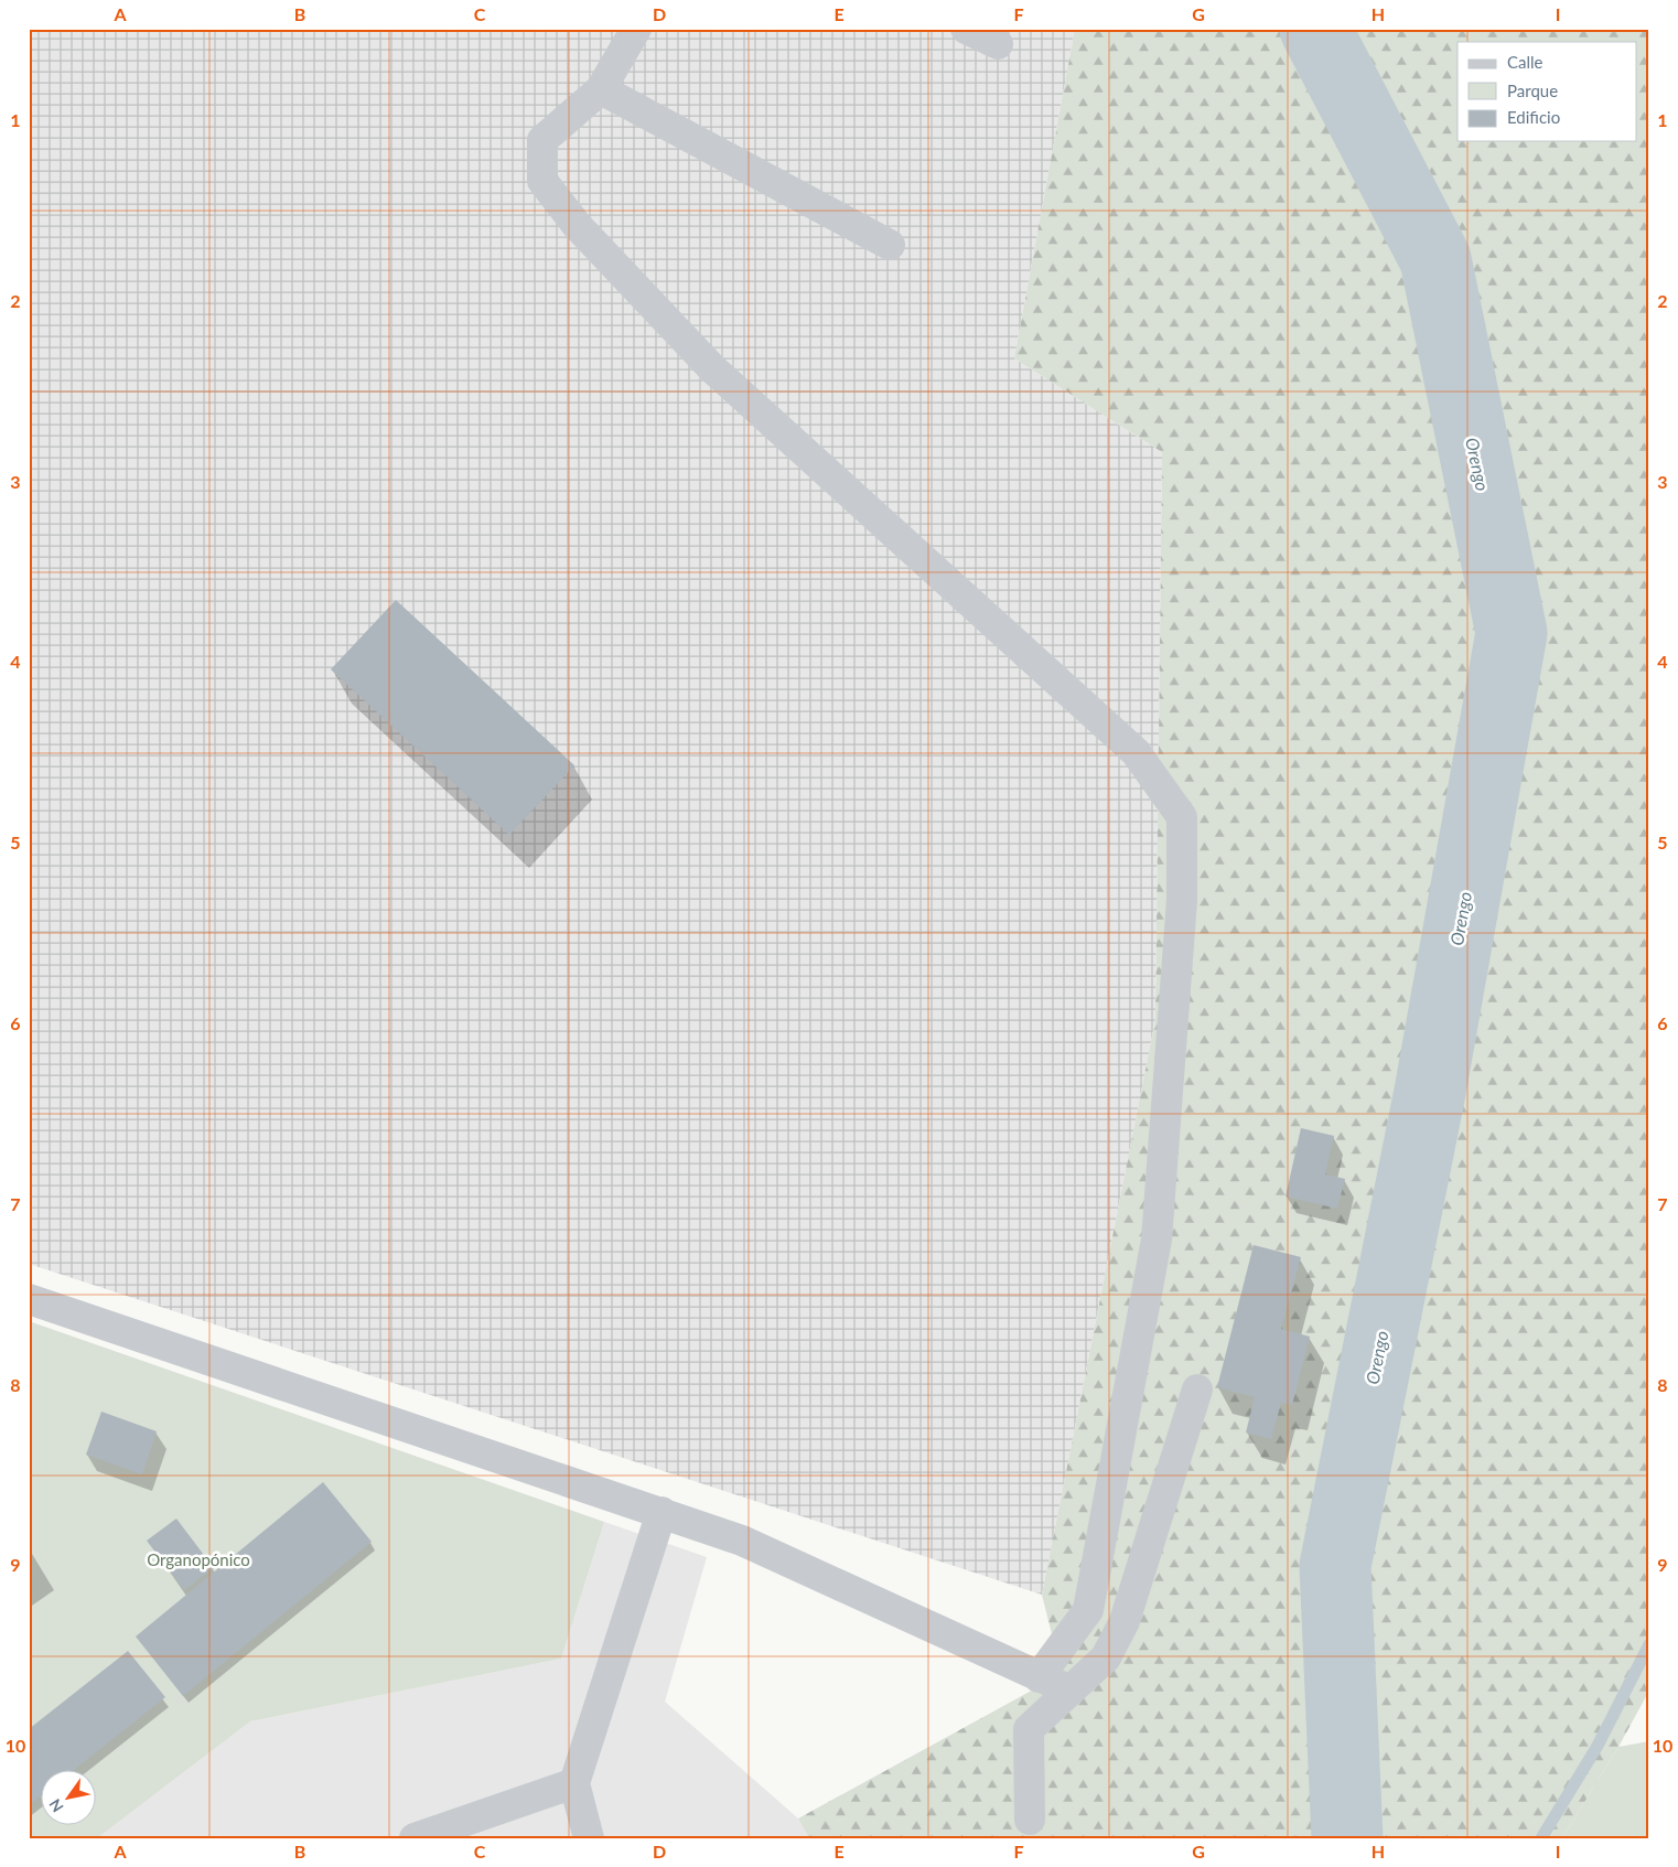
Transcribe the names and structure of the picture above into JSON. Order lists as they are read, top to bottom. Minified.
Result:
{"water":["Orengo"],"parks":["Organopónico"],"legend":["Calle","Parque","Edificio"],"north":"bottom left","grid":{"columns":["A","B","C","D","E","F","G","H","I"],"rows":["1","2","3","4","5","6","7","8","9","10"]}}
